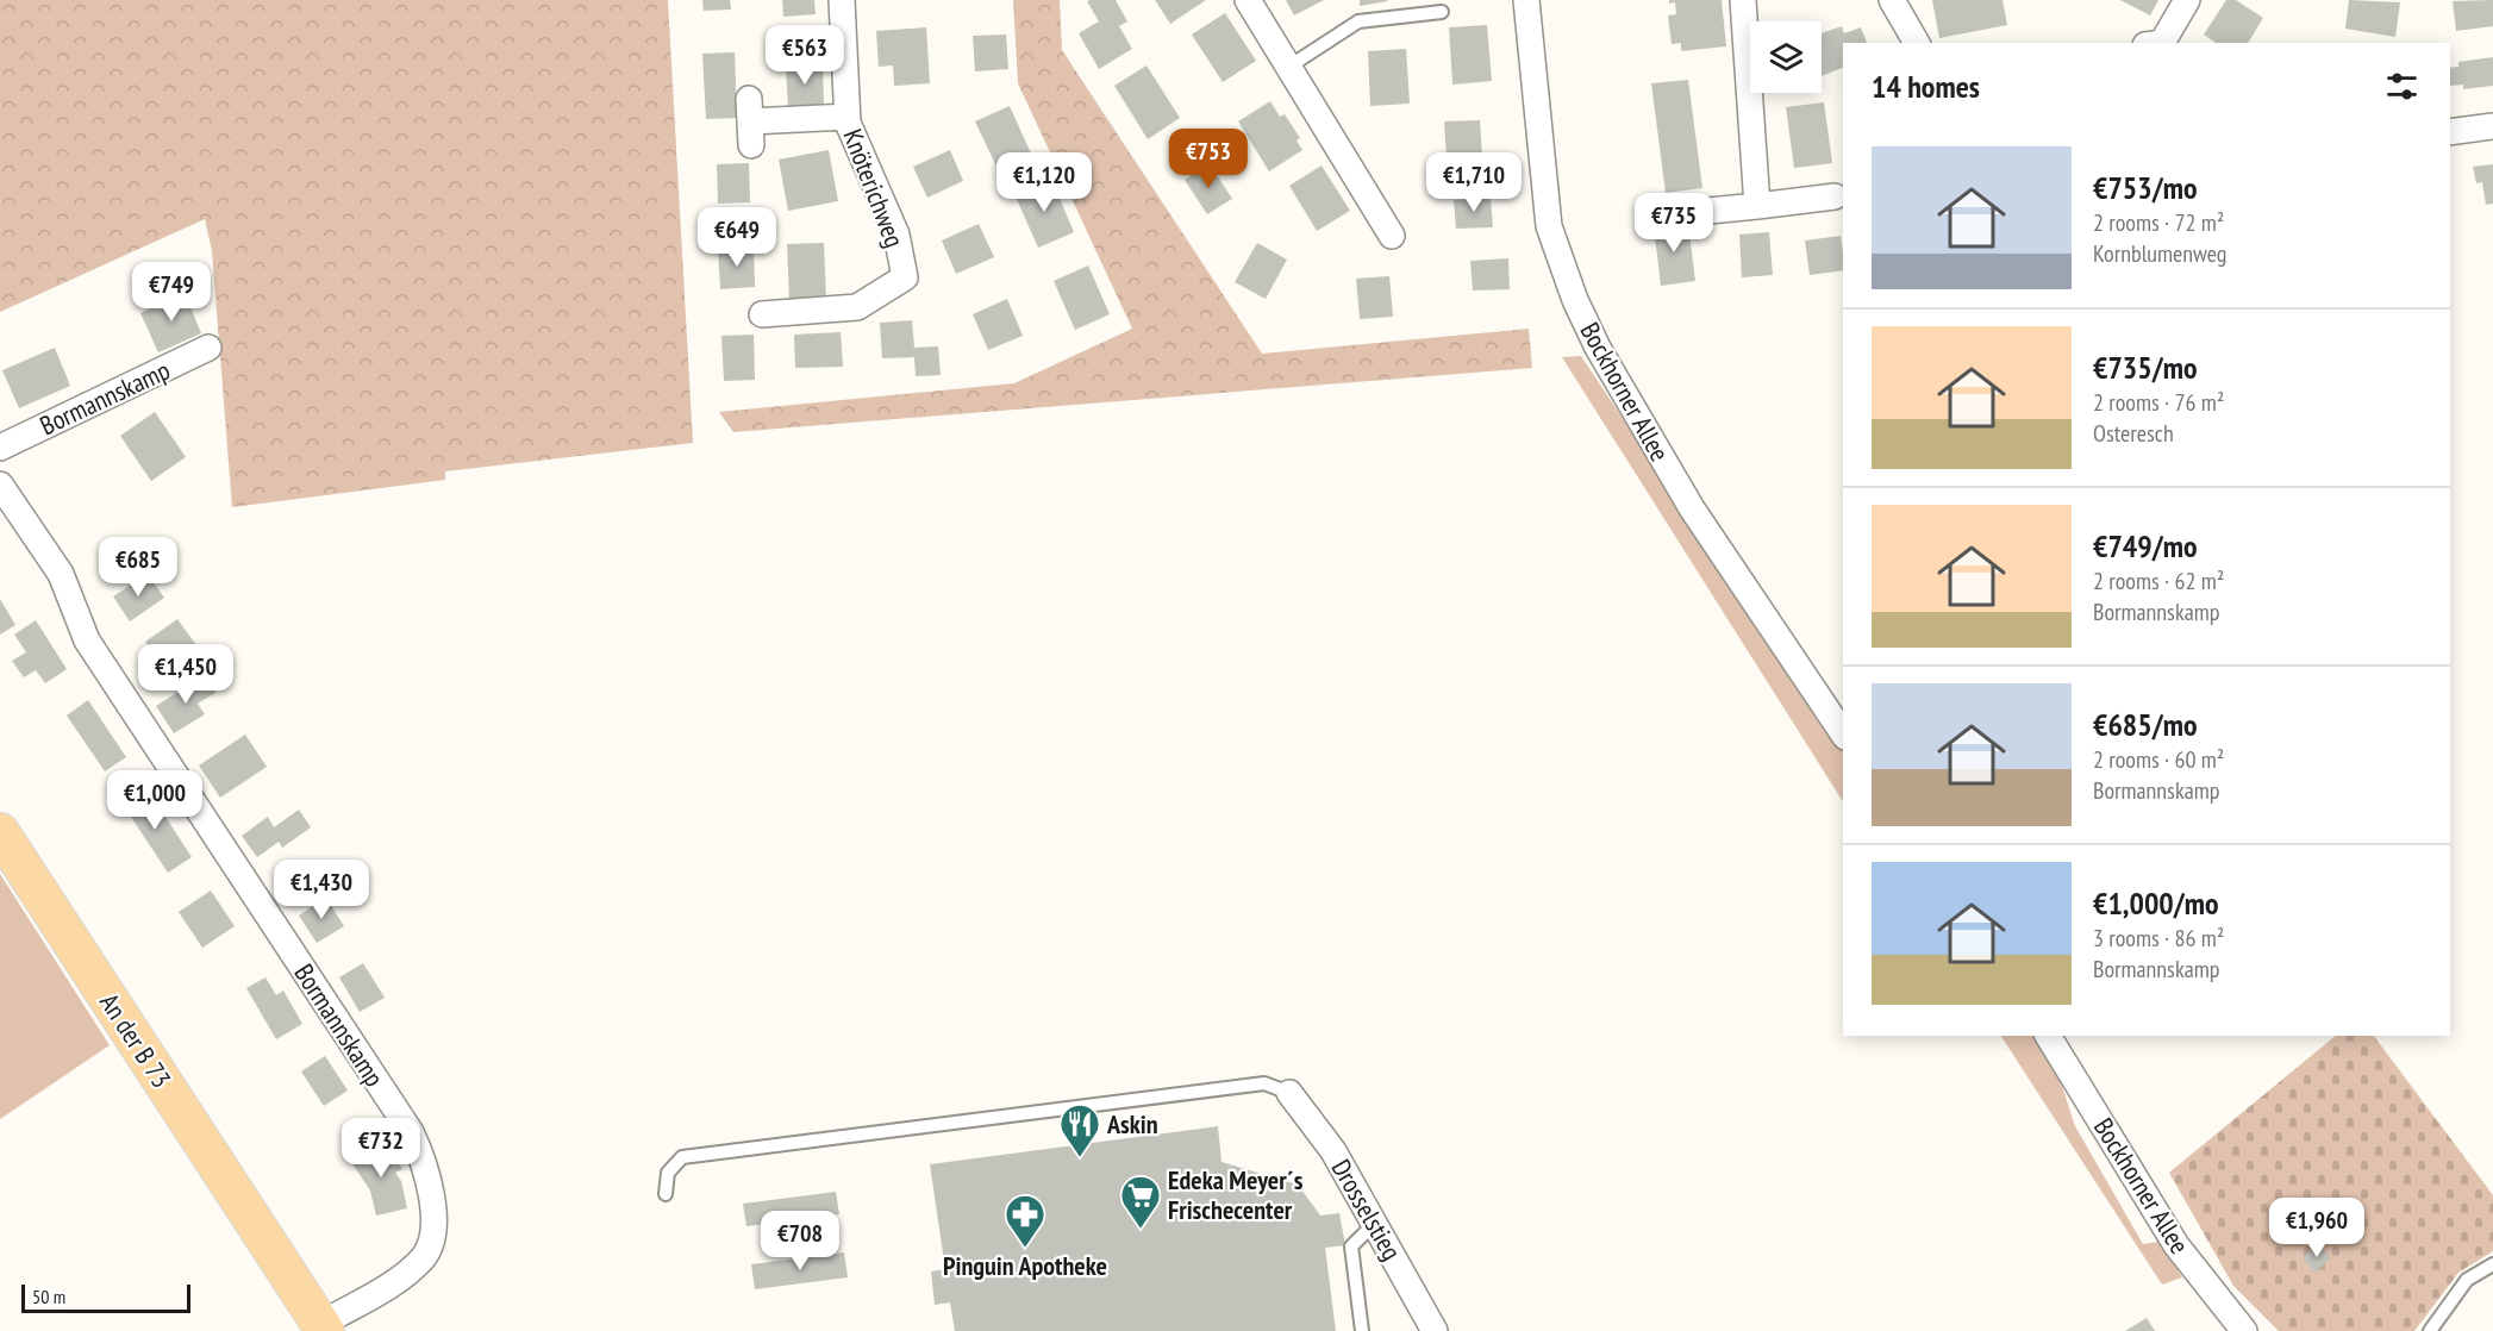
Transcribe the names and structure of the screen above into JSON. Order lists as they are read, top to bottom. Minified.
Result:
{"streets":{"main road":["An der B 73"],"street":["Knöterichweg","Bockhorner Allee","Bormannskamp","Drosselstieg"]},"crossings":[["Bormannskamp","An der B 73"]],"places":{"restaurant":["Askin"],"supermarket":["Edeka Meyer´s Frischecenter"],"pharmacy":["Pinguin Apotheke"]},"scale_bar":"50 m","page":{"price":["€563","€753","€1,120","€1,710","€735","€649","€749","€685","€1,450","€1,000","€1,430","€732","€1,960","€708"],"heading":"14 homes","list":[{"name":"€753/mo","note":"2 rooms · 72 m² · Kornblumenweg"},{"name":"€735/mo","note":"2 rooms · 76 m² · Osteresch"},{"name":"€749/mo","note":"2 rooms · 62 m² · Bormannskamp"},{"name":"€685/mo","note":"2 rooms · 60 m² · Bormannskamp"},{"name":"€1,000/mo","note":"3 rooms · 86 m² · Bormannskamp"}],"scale":"50 m"}}
